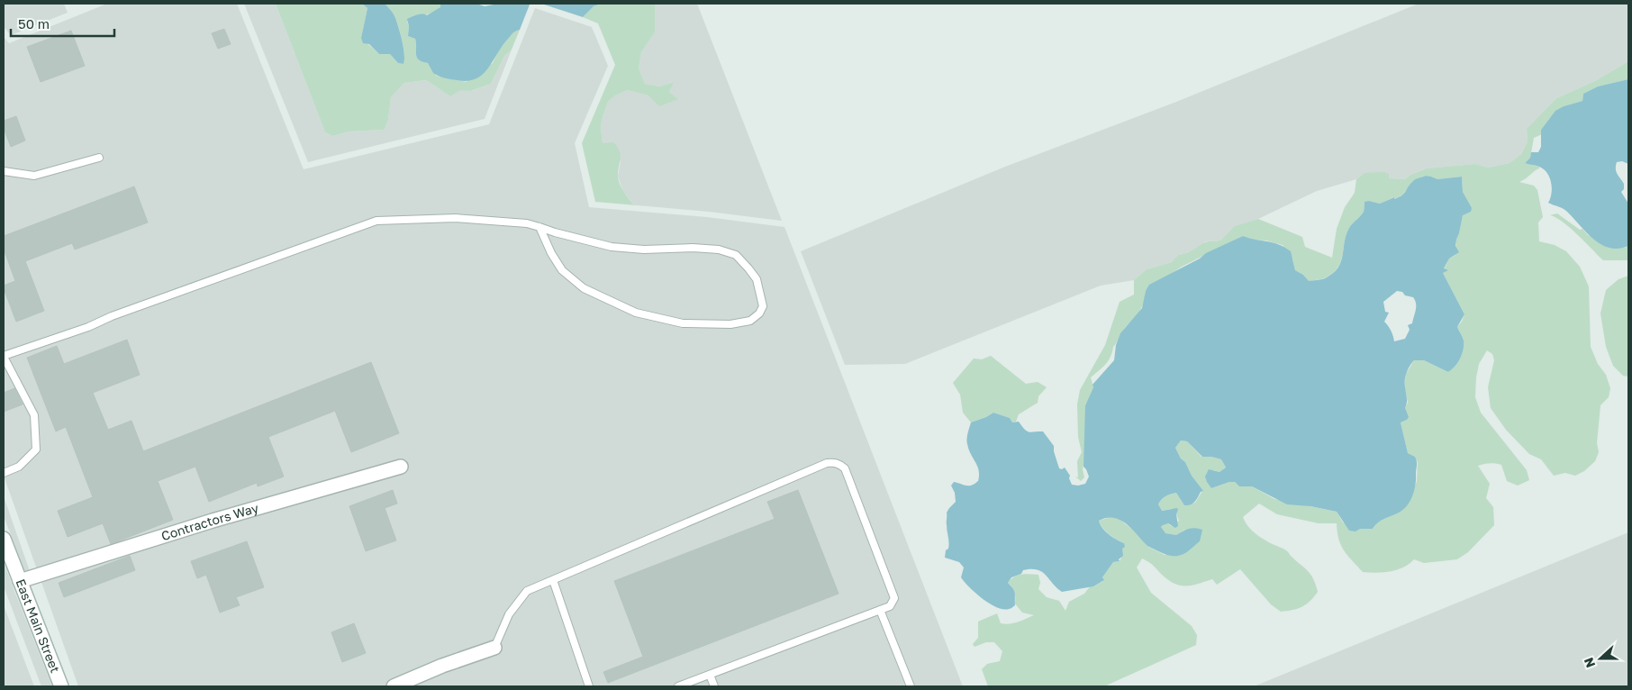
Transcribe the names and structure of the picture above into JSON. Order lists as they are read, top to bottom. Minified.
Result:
{"streets":{"street":["Contractors Way","East Main Street"]},"crossings":[["Contractors Way","East Main Street"]],"scale_bar":"50 m","north":"left"}
